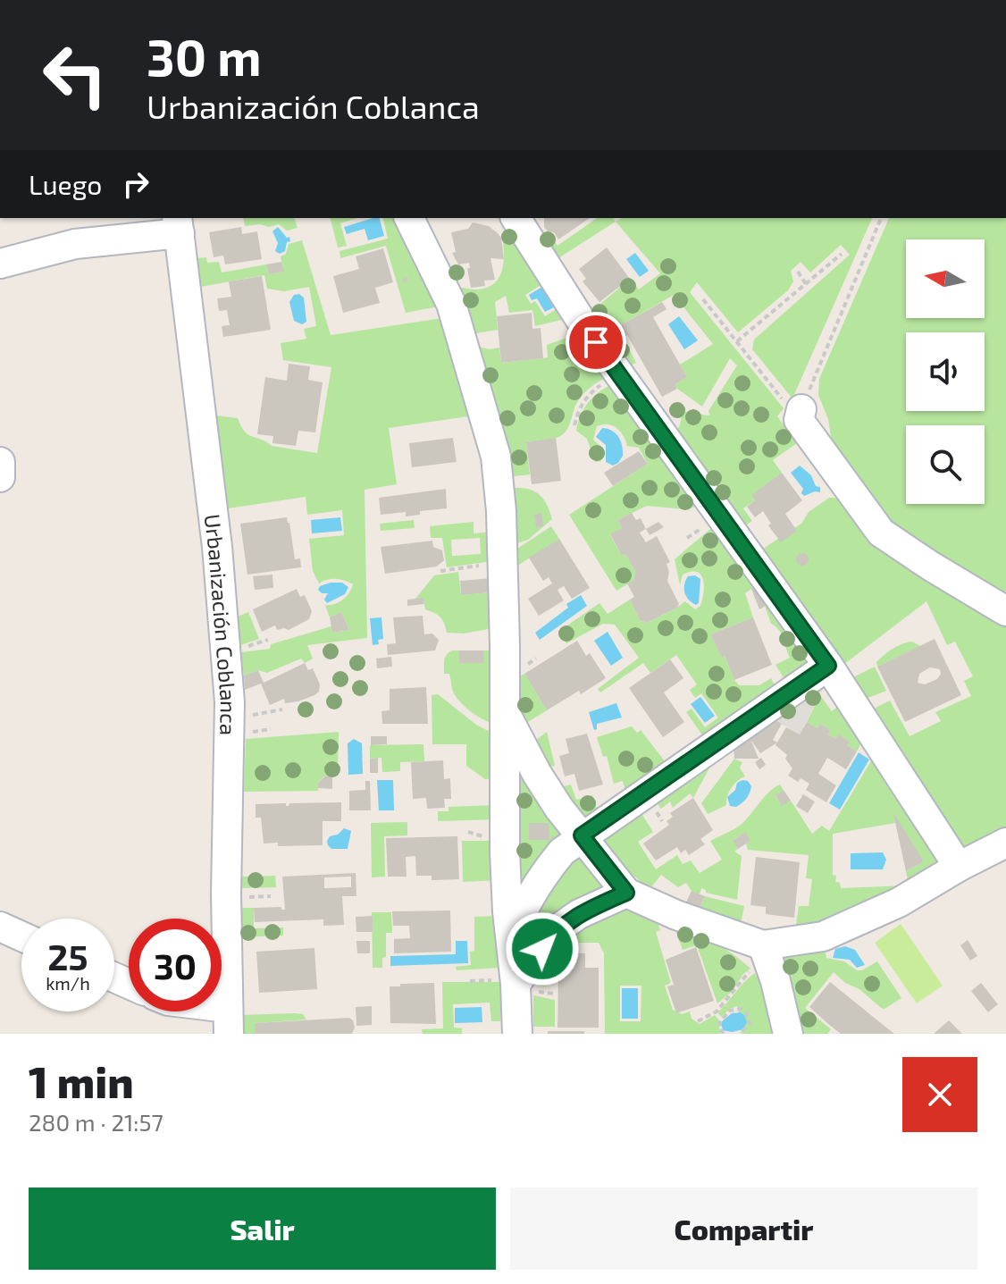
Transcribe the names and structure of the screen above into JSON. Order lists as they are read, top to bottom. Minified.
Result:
{"streets":{"street":["Urbanización Coblanca"]},"north":"left","page":{"turn":["30 m","Urbanización Coblanca"],"then":"Luego","speed":"25 km/h","limit":"30","heading":["1 min","280 m · 21:57"],"buttons":["Salir","Compartir"]}}
